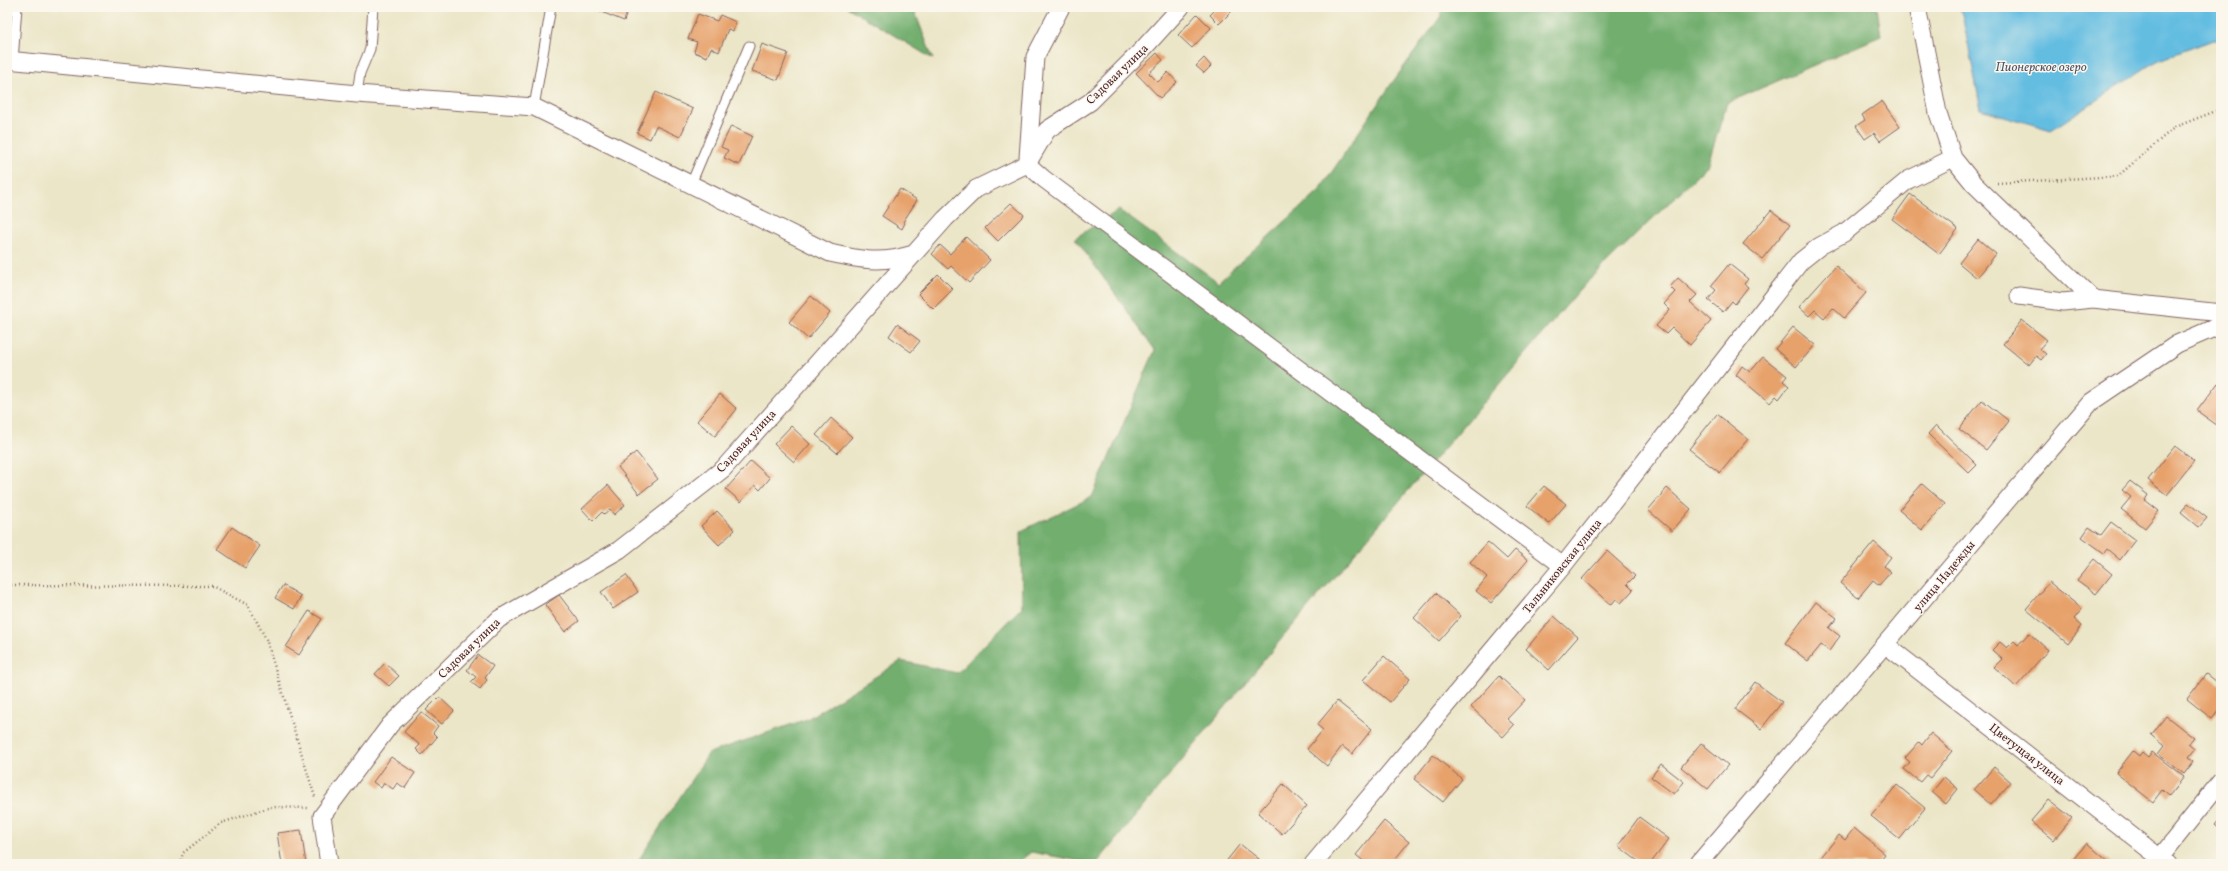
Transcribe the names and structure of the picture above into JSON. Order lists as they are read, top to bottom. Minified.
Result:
{"streets":{"street":["Садовая улица","Тальниковская улица","улица Надежды","Цветущая улица"]},"crossings":[["улица Надежды","Цветущая улица"]],"water":["Пионерское озеро"]}
